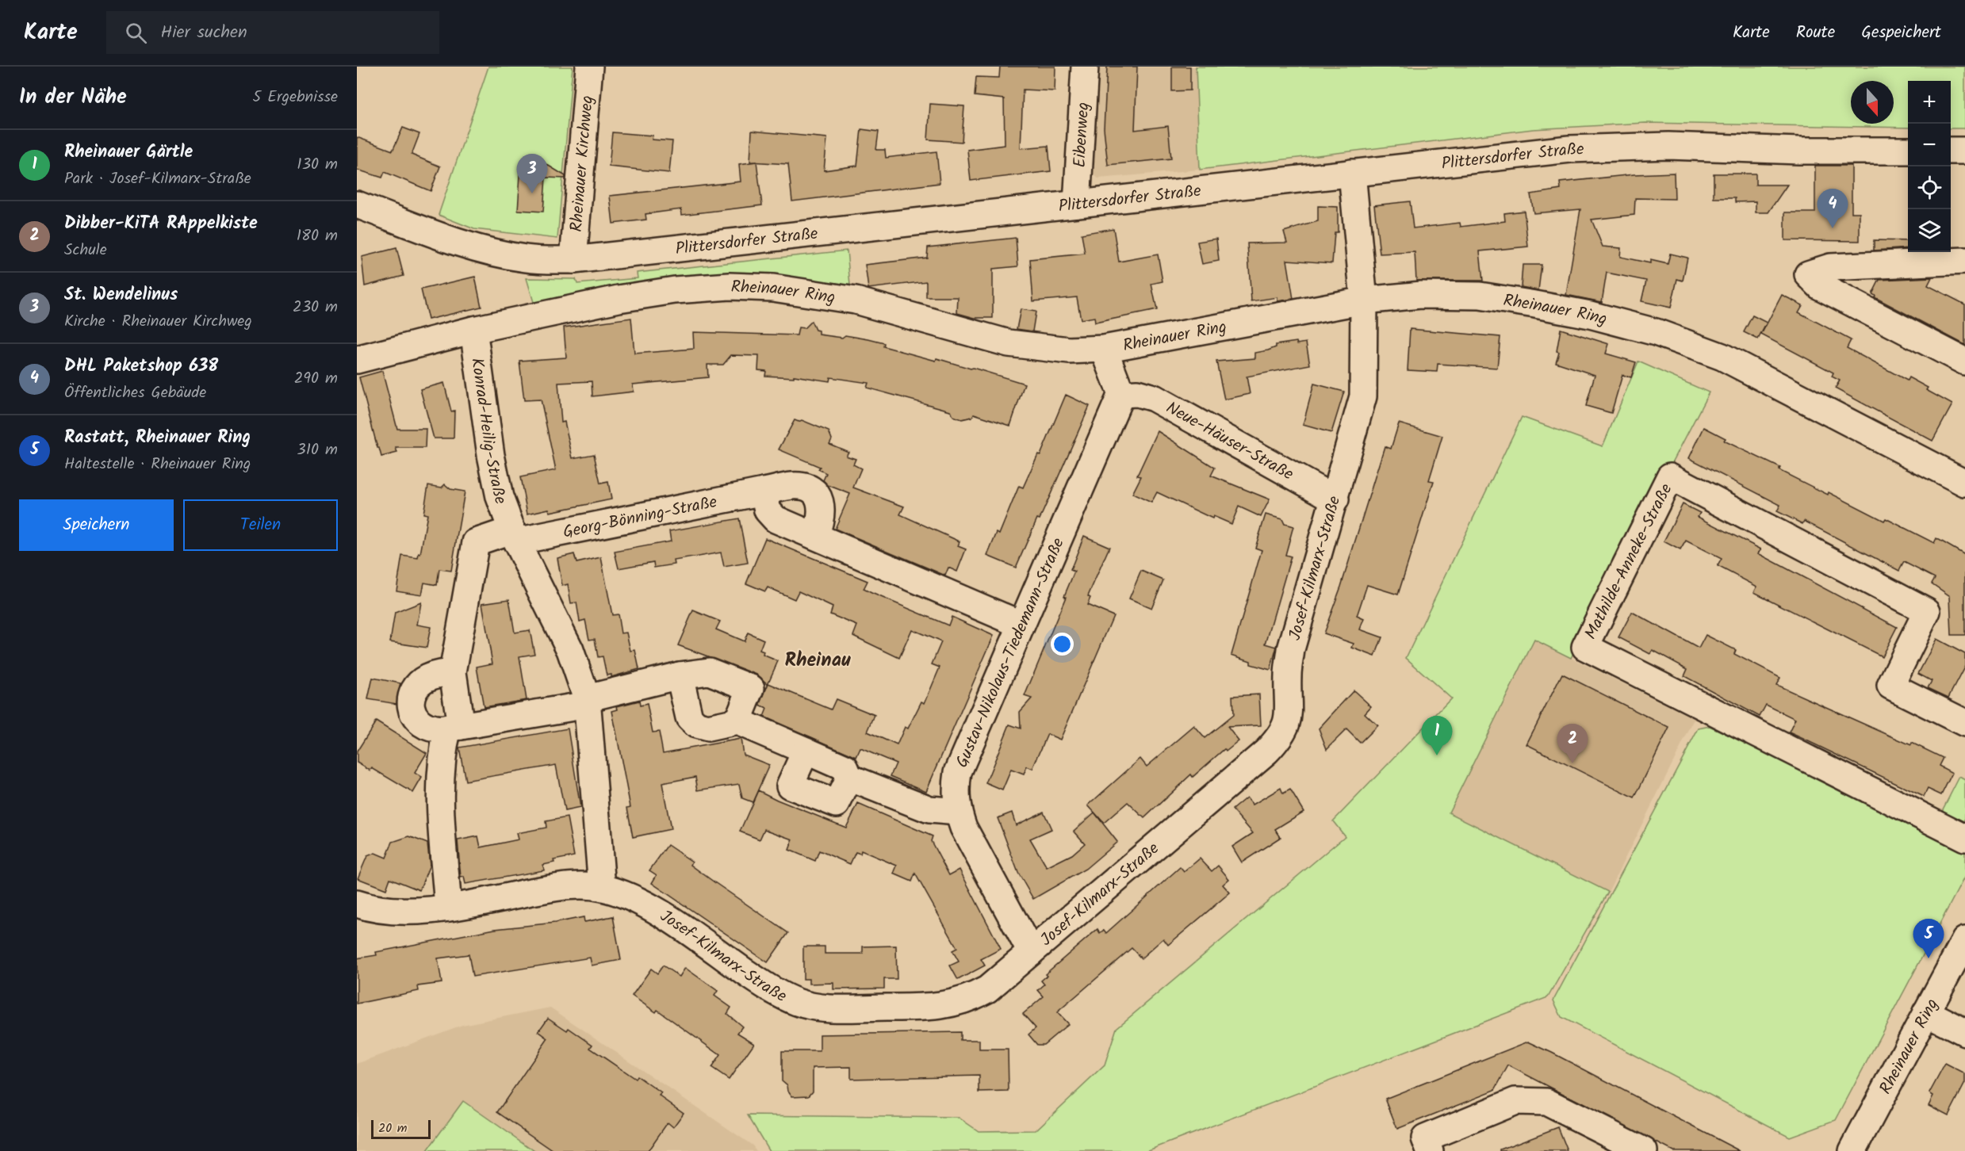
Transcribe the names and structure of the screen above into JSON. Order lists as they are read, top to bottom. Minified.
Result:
{"streets":{"street":["Eibenweg","Plittersdorfer Straße","Rheinauer Kirchweg","Rheinauer Ring","Konrad-Heilig-Straße","Neue-Häuser-Straße","Georg-Bönning-Straße","Mathilde-Anneke-Straße","Josef-Kilmarx-Straße","Gustav-Nikolaus-Tiedemann-Straße"]},"crossings":[["Eibenweg","Plittersdorfer Straße"],["Plittersdorfer Straße","Rheinauer Kirchweg"],["Plittersdorfer Straße","Josef-Kilmarx-Straße"],["Rheinauer Ring","Konrad-Heilig-Straße"],["Rheinauer Ring","Josef-Kilmarx-Straße"],["Konrad-Heilig-Straße","Georg-Bönning-Straße"],["Konrad-Heilig-Straße","Josef-Kilmarx-Straße"],["Neue-Häuser-Straße","Josef-Kilmarx-Straße"],["Neue-Häuser-Straße","Gustav-Nikolaus-Tiedemann-Straße"],["Josef-Kilmarx-Straße","Gustav-Nikolaus-Tiedemann-Straße"]],"districts":["Rheinau"],"scale_bar":"20 m","north":"bottom","page":{"header":"Karte","search":"Hier suchen","nav":["Karte","Route","Gespeichert"],"heading":["In der Nähe","5 Ergebnisse"],"map_buttons":["+","−"],"list":[{"mark":"1","name":"Rheinauer Gärtle","note":"Park · Josef-Kilmarx-Straße","value":"130 m"},{"mark":"2","name":"Dibber-KiTA RAppelkiste","note":"Schule","value":"180 m"},{"mark":"3","name":"St. Wendelinus","note":"Kirche · Rheinauer Kirchweg","value":"230 m"},{"mark":"4","name":"DHL Paketshop 638","note":"Öffentliches Gebäude","value":"290 m"},{"mark":"5","name":"Rastatt, Rheinauer Ring","note":"Haltestelle · Rheinauer Ring","value":"310 m"}],"pins":["3","4","1","2","5"],"buttons":["Speichern","Teilen"],"scale":"20 m"}}
